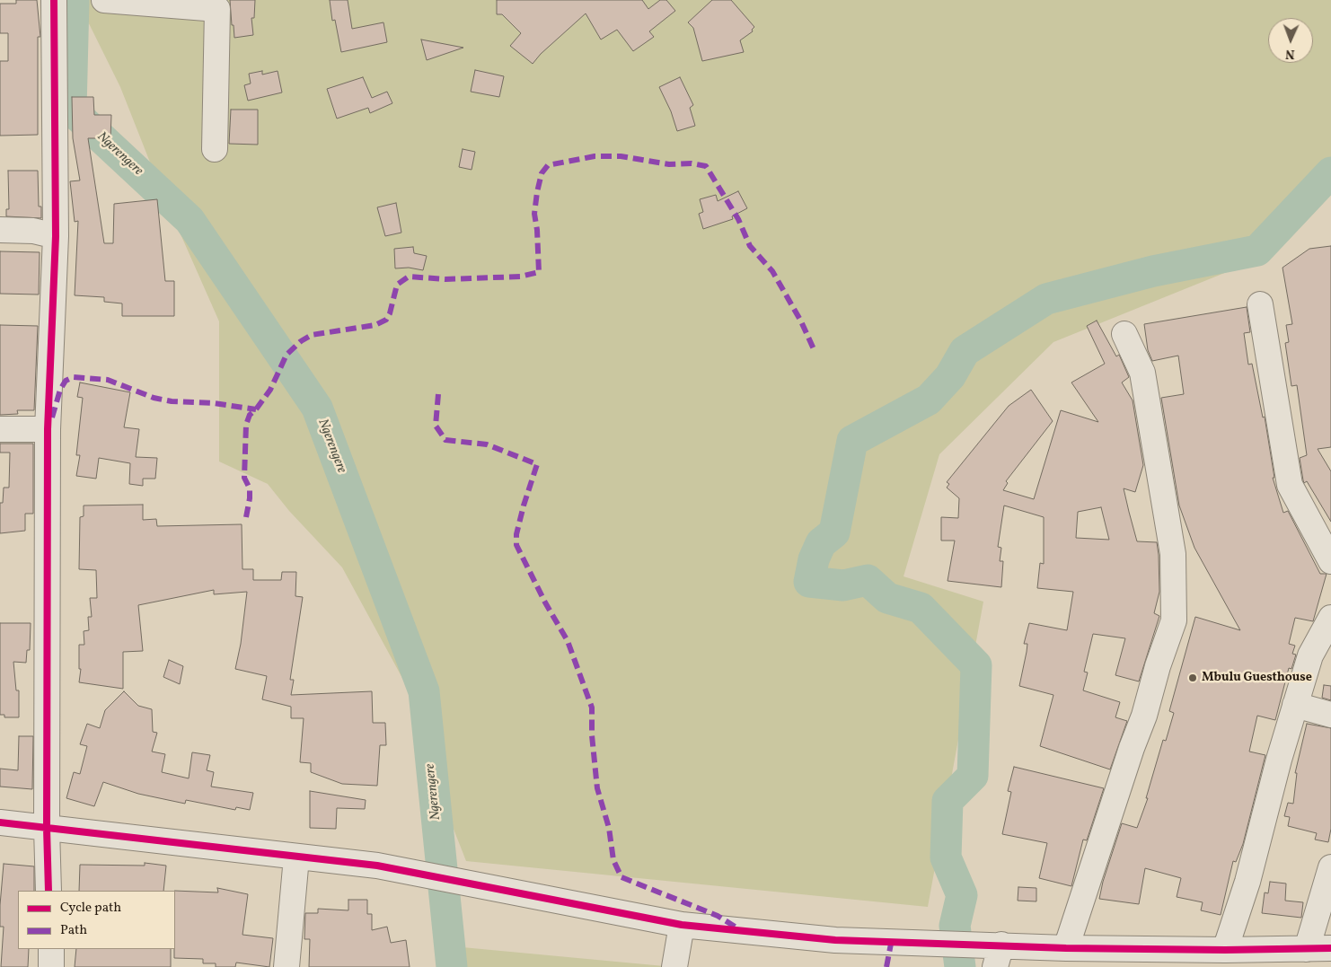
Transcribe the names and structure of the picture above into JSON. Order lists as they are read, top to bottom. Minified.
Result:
{"water":["Ngerengere"],"places":["Mbulu Guesthouse"],"legend":["Cycle path","Path"],"north":"bottom"}
